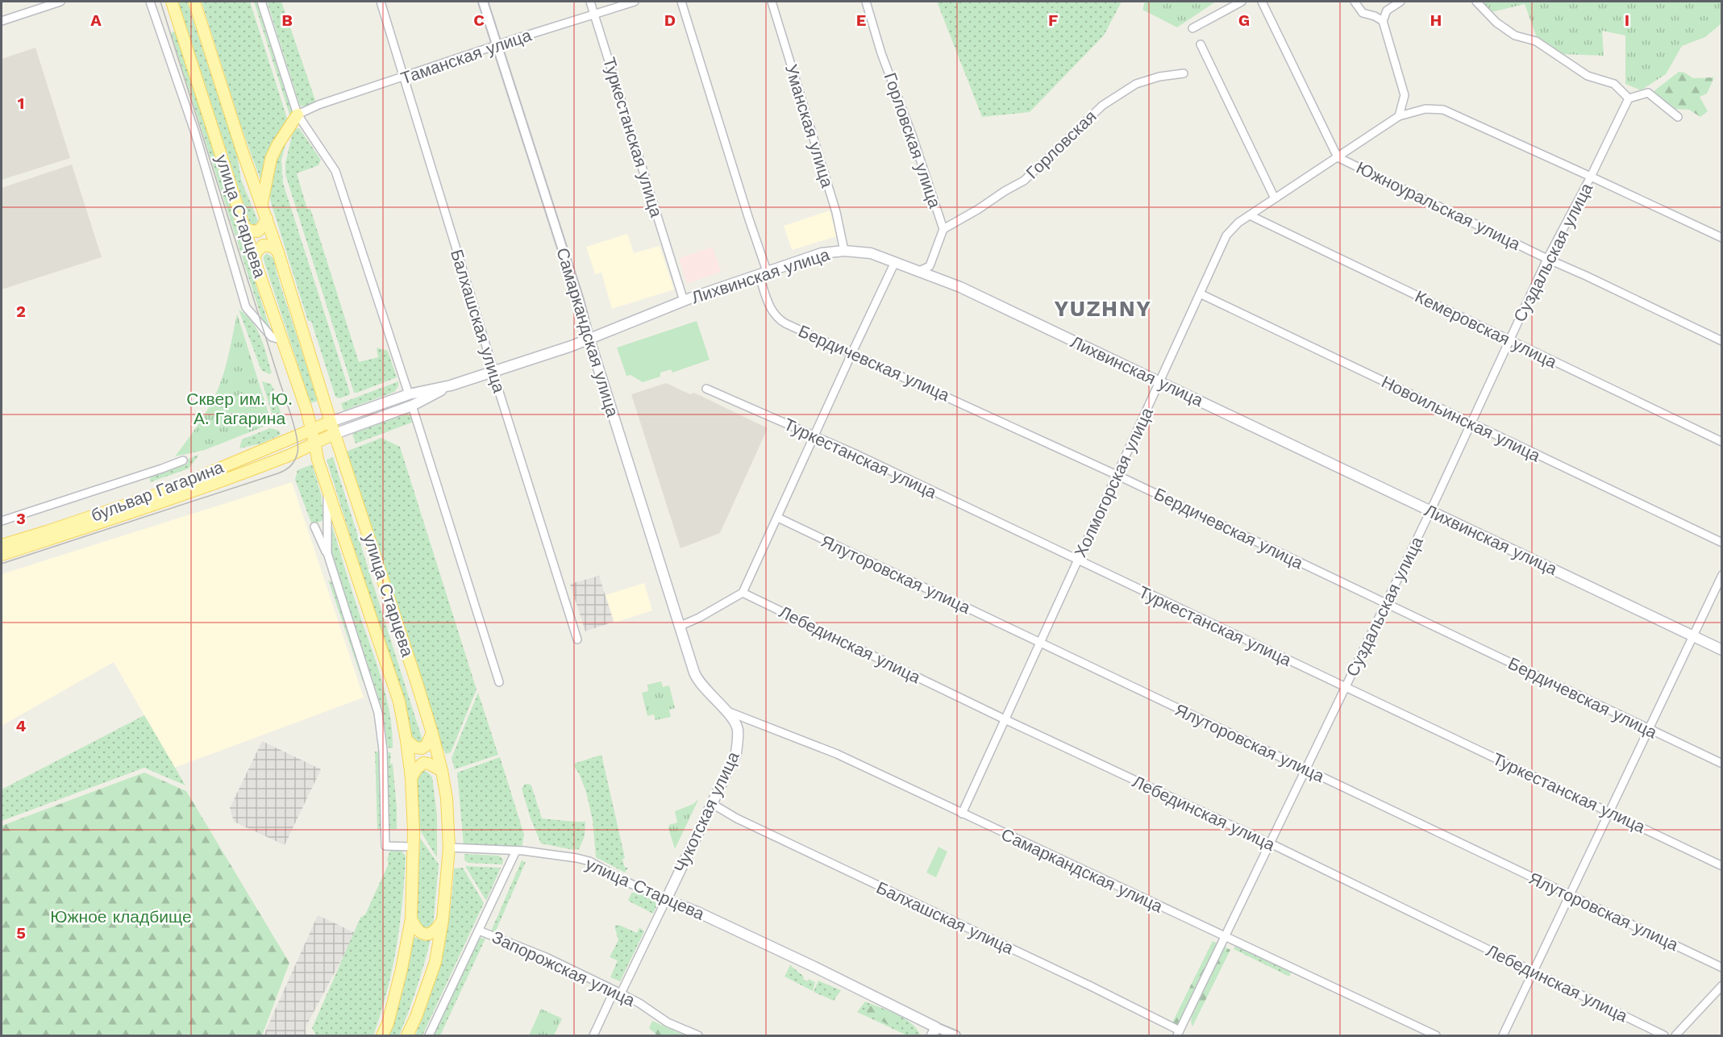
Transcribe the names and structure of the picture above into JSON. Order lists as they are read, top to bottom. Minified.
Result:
{"streets":{"main road":["улица Старцева","Лихвинская улица","Самаркандская улица","бульвар Гагарина","Чукотская улица"],"street":["Таманская улица","Уманская улица","Туркестанская улица","Горловская улица","Горловская","Южноуральская улица","Суздальская улица","Балхашская улица","Кемеровская улица","Бердичевская улица","Новоильинская улица","Холмогорская улица","Ялуторовская улица","Лебединская улица","Запорожская улица"]},"crossings":[["Таманская улица","Туркестанская улица"],["Таманская улица","Балхашская улица"],["Таманская улица","Самаркандская улица"],["Уманская улица","Лихвинская улица"],["Туркестанская улица","Суздальская улица"],["Туркестанская улица","Лихвинская улица"],["Туркестанская улица","Холмогорская улица"],["Горловская улица","Горловская"],["Горловская улица","Лихвинская улица"],["Южноуральская улица","Суздальская улица"],["Южноуральская улица","Холмогорская улица"],["улица Старцева","бульвар Гагарина"],["улица Старцева","Чукотская улица"],["Суздальская улица","Лихвинская улица"],["Суздальская улица","Балхашская улица"],["Суздальская улица","Кемеровская улица"],["Суздальская улица","Самаркандская улица"],["Суздальская улица","Бердичевская улица"],["Суздальская улица","Новоильинская улица"],["Суздальская улица","Холмогорская улица"],["Суздальская улица","Ялуторовская улица"],["Суздальская улица","Лебединская улица"],["Лихвинская улица","Балхашская улица"],["Лихвинская улица","Самаркандская улица"],["Лихвинская улица","Бердичевская улица"],["Лихвинская улица","Холмогорская улица"],["Балхашская улица","Чукотская улица"],["Кемеровская улица","Холмогорская улица"],["Самаркандская улица","Холмогорская улица"],["Самаркандская улица","Чукотская улица"],["Бердичевская улица","Холмогорская улица"],["Новоильинская улица","Холмогорская улица"],["Холмогорская улица","Ялуторовская улица"],["Холмогорская улица","Лебединская улица"],["Чукотская улица","Запорожская улица"]],"districts":["YUZHNY"],"parks":["Сквер им. Ю. А. Гагарина","Южное кладбище"],"grid":{"columns":["A","B","C","D","E","F","G","H","I"],"rows":["1","2","3","4","5"]}}
